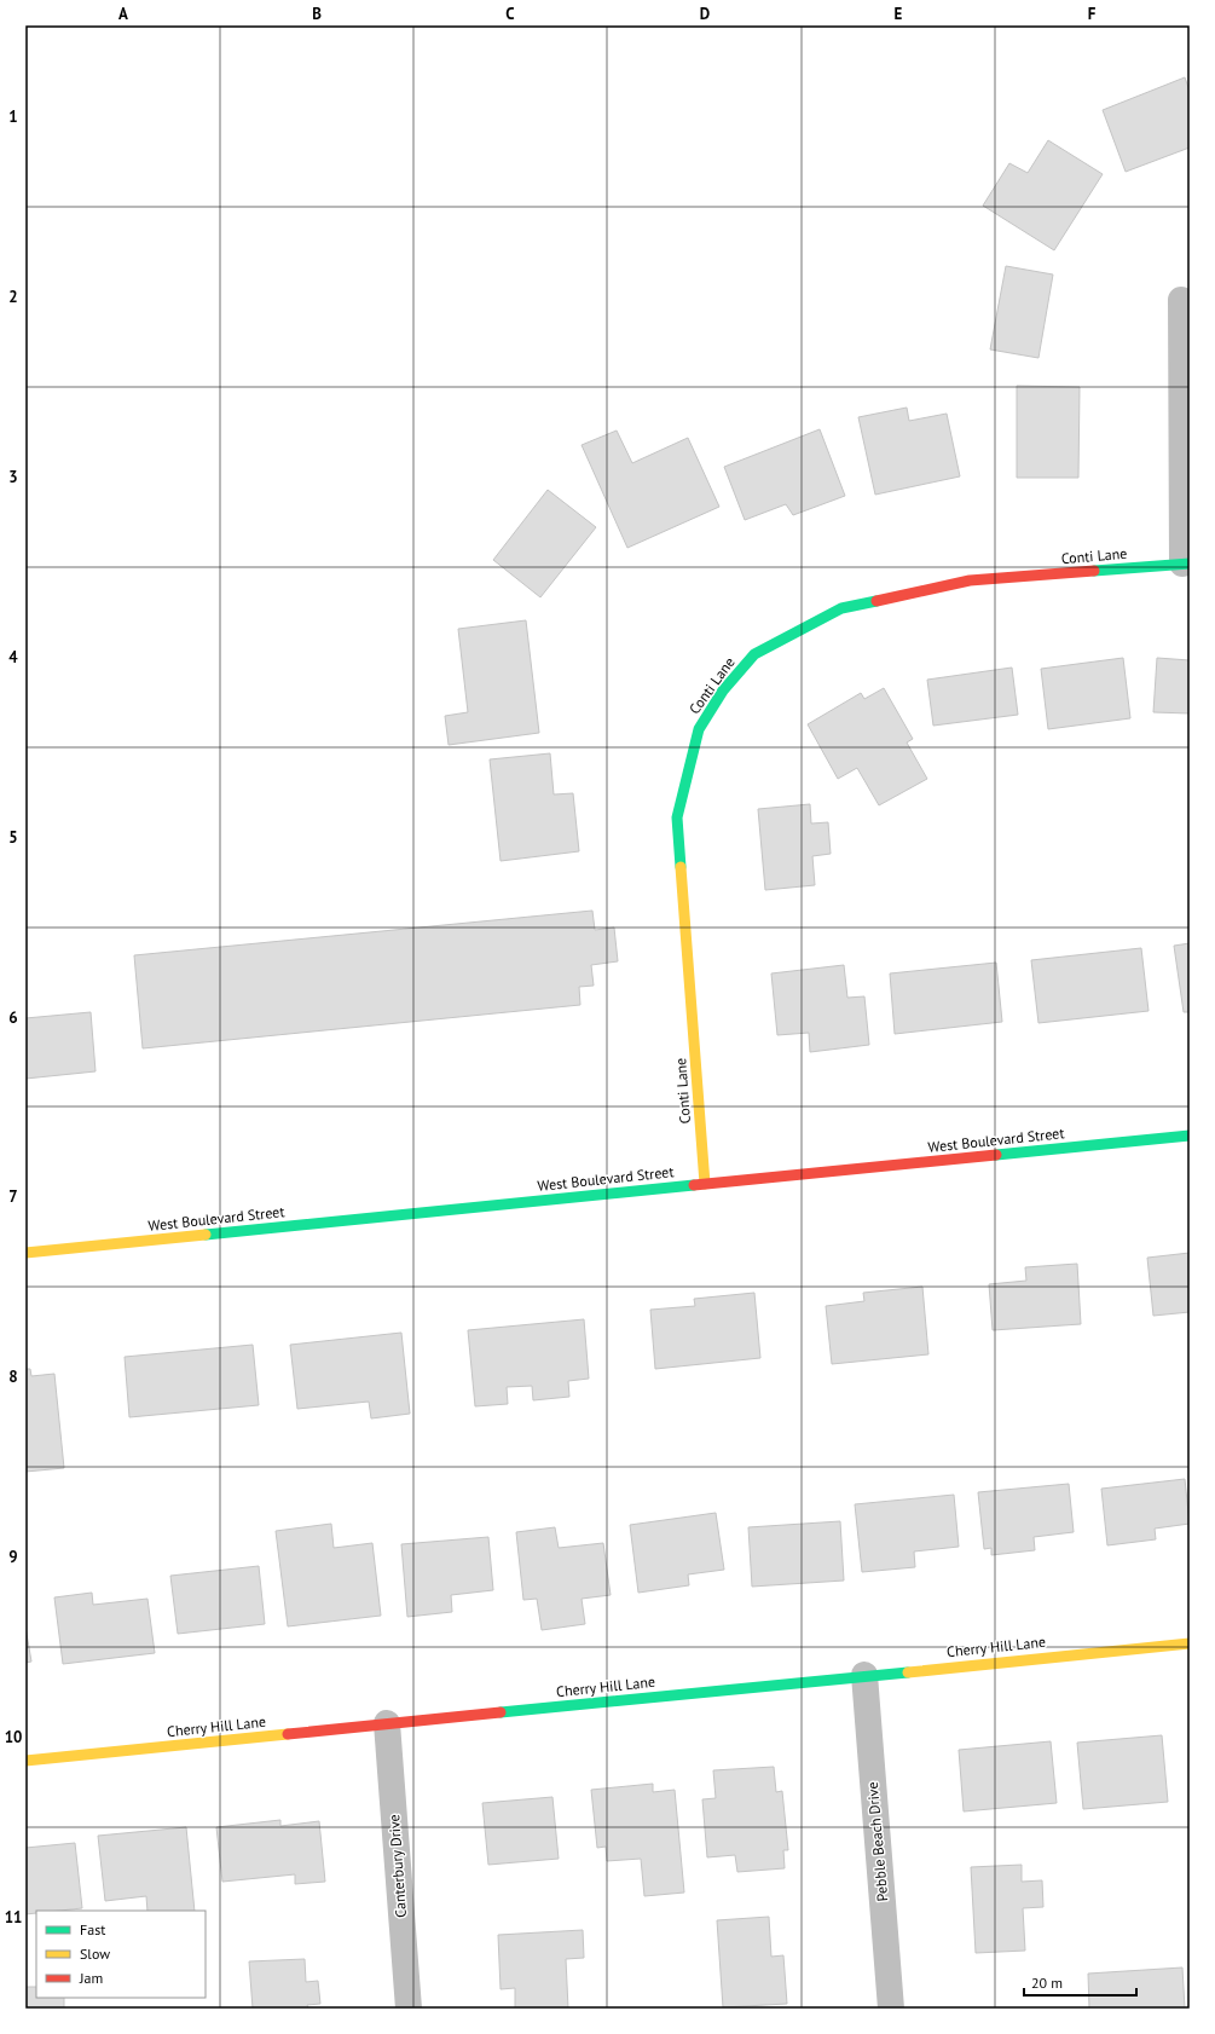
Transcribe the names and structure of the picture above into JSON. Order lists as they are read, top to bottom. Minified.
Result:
{"streets":{"street":["Conti Lane","West Boulevard Street","Cherry Hill Lane","Pebble Beach Drive","Canterbury Drive"]},"crossings":[["Conti Lane","West Boulevard Street"],["Cherry Hill Lane","Pebble Beach Drive"],["Cherry Hill Lane","Canterbury Drive"]],"legend":["Fast","Slow","Jam"],"scale_bar":"20 m","grid":{"columns":["A","B","C","D","E","F"],"rows":["1","2","3","4","5","6","7","8","9","10","11"]}}
